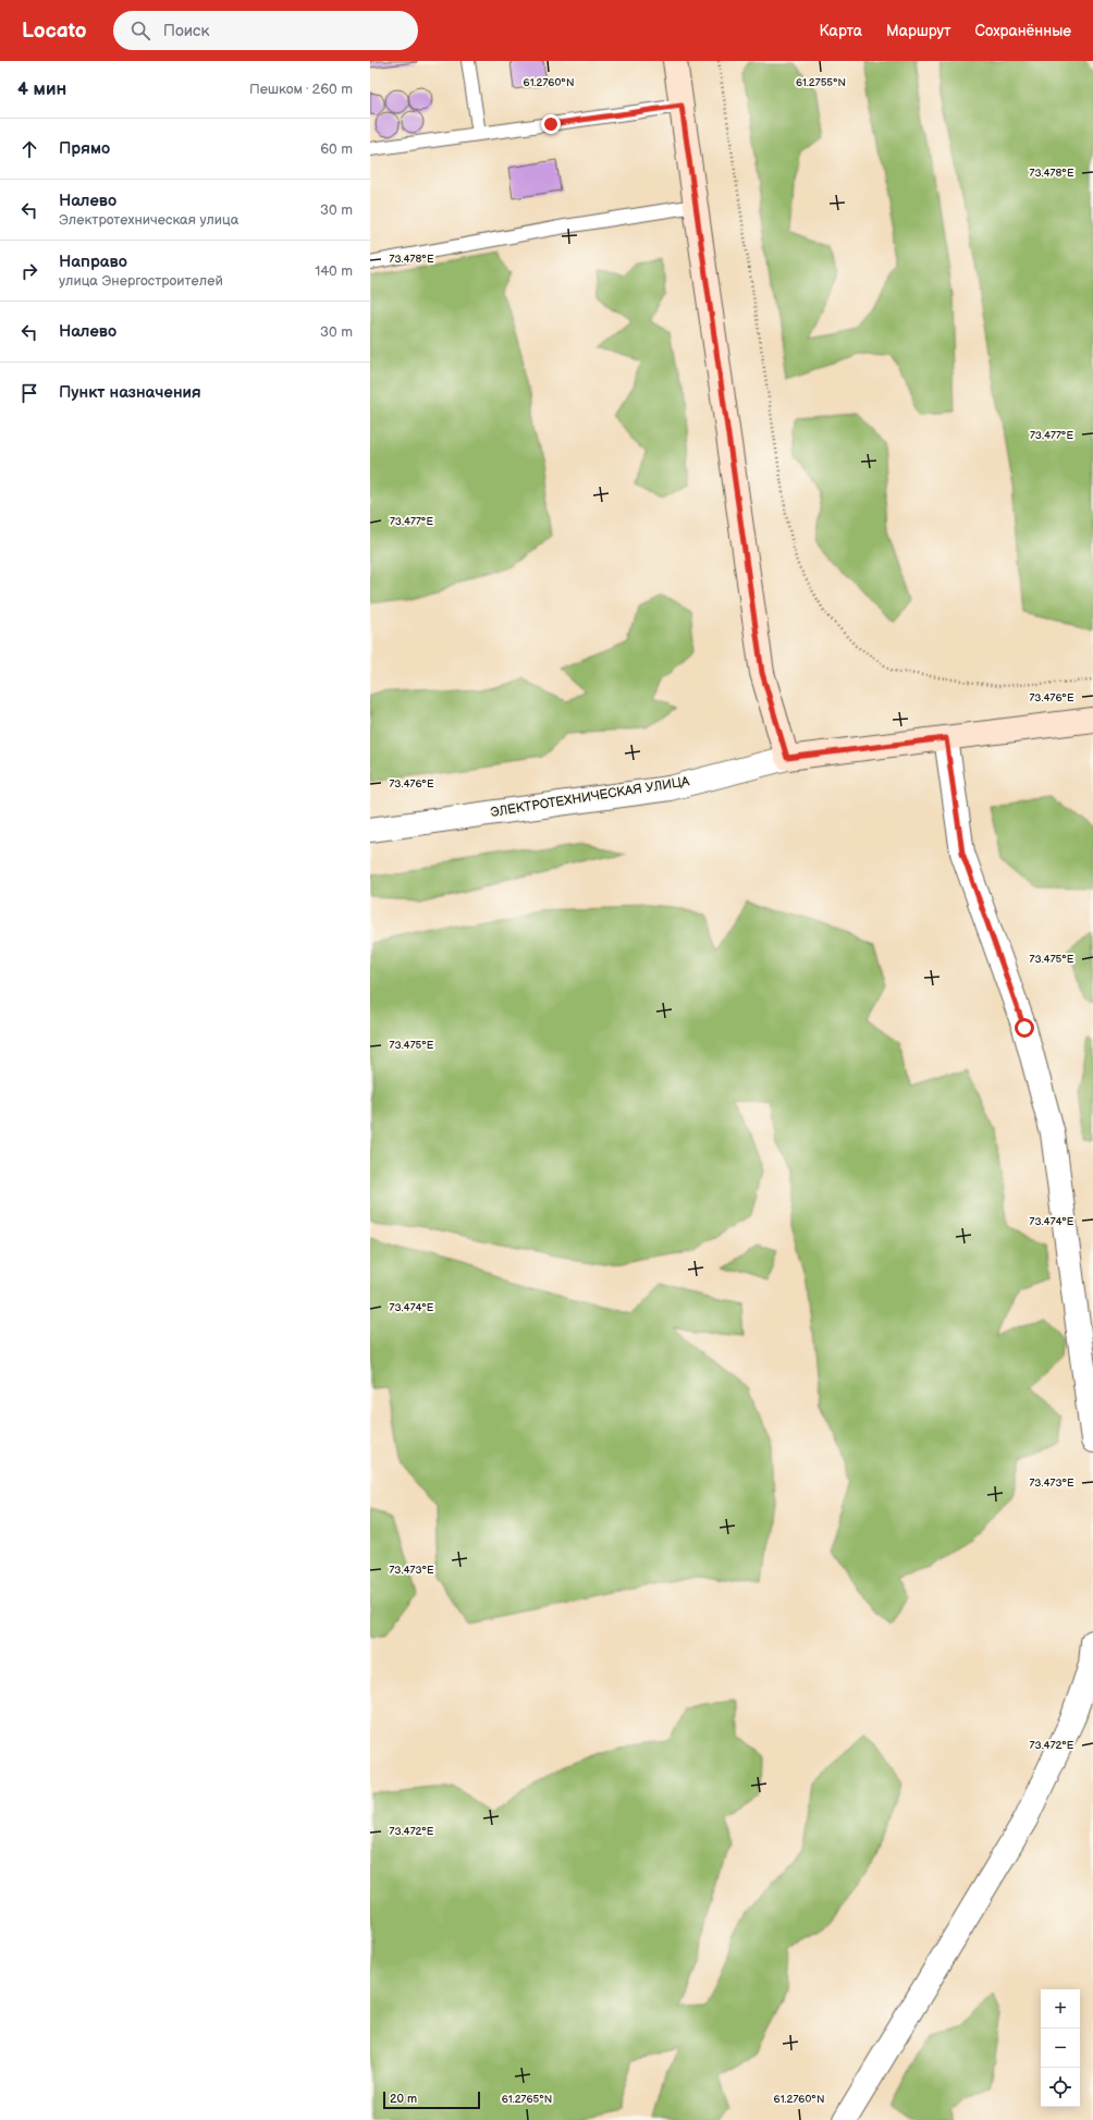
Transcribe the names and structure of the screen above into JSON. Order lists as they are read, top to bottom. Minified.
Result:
{"streets":{"main road":["ЭЛЕКТРОТЕХНИЧЕСКАЯ УЛИЦА"]},"scale_bar":"20 m","page":{"header":"Locato","search":"Поиск","nav":["Карта","Маршрут","Сохранённые"],"heading":["4 мин","Пешком · 260 m"],"list":[["Прямо","60 m"],["Налево","Электротехническая улица","30 m"],["Направо","улица Энергостроителей","140 m"],["Налево","30 m"],"Пункт назначения"],"map_buttons":["+","−"],"scale":"20 m"},"coordinates":["61.2760°N","61.2755°N","73.478°E","73.477°E","73.476°E","73.475°E","73.474°E","73.473°E","73.472°E","61.2765°N"]}
